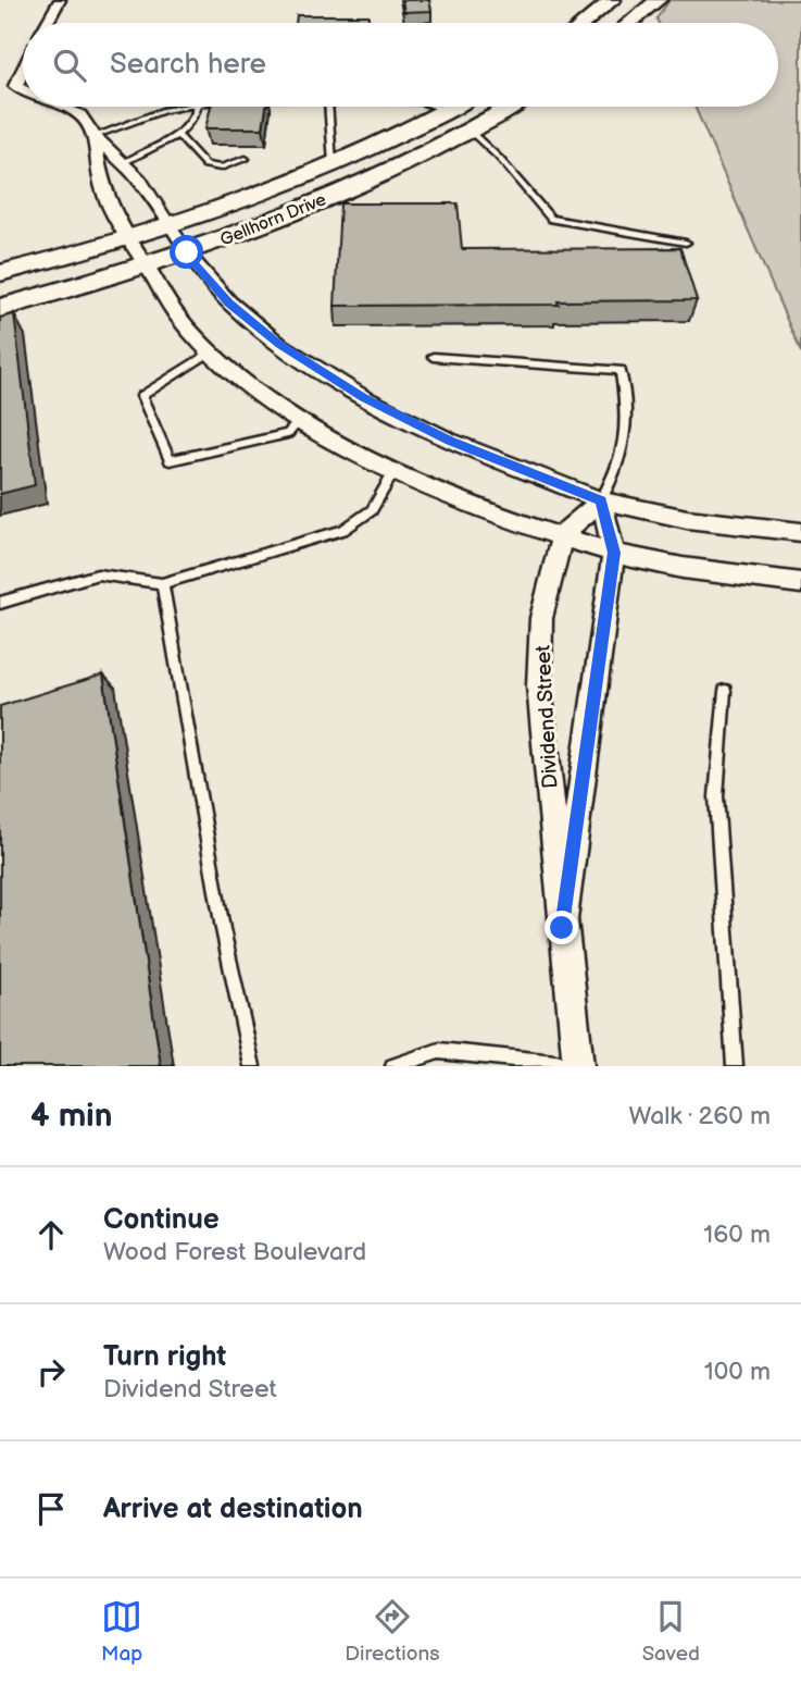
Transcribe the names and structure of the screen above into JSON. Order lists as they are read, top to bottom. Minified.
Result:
{"streets":{"main road":["Gellhorn Drive"],"street":["Dividend Street"]},"page":{"search":"Search here","heading":["4 min","Walk · 260 m"],"list":[["Continue","Wood Forest Boulevard","160 m"],["Turn right","Dividend Street","100 m"],"Arrive at destination"],"nav":["Map","Directions","Saved"]}}
